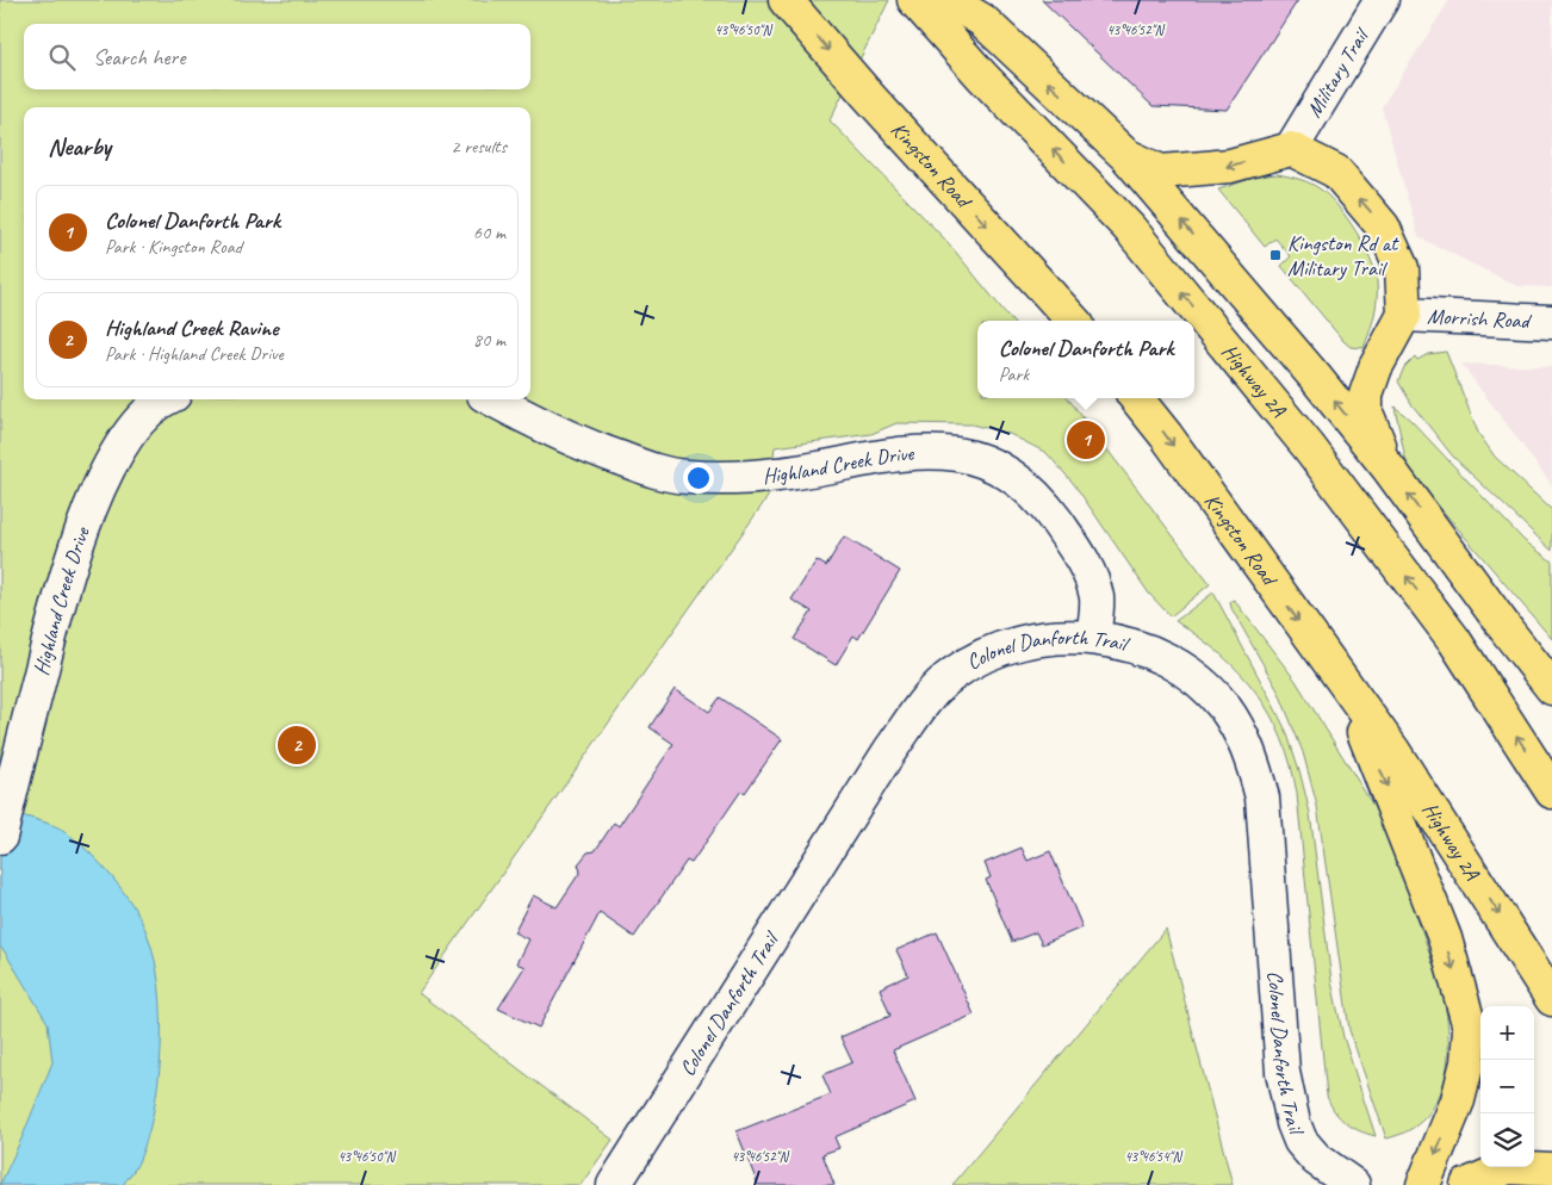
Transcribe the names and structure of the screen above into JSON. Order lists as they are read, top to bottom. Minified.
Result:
{"streets":{"main road":["Kingston Road","Highway 2A"],"street":["Military Trail","Morrish Road","Highland Creek Drive","Colonel Danforth Trail"]},"crossings":[["Kingston Road","Highway 2A"],["Highland Creek Drive","Colonel Danforth Trail"]],"places":{"transit":["Kingston Rd at Military Trail"]},"page":{"search":"Search here","heading":["Nearby","2 results"],"list":[{"mark":"1","name":"Colonel Danforth Park","note":"Park · Kingston Road","value":"60 m"},{"mark":"2","name":"Highland Creek Ravine","note":"Park · Highland Creek Drive","value":"80 m"}],"popup":["Colonel Danforth Park","Park"],"pins":["1","2"],"map_buttons":["+","−"]},"coordinates":["43°46'50\"N","43°46'52\"N","43°46'54\"N"]}
